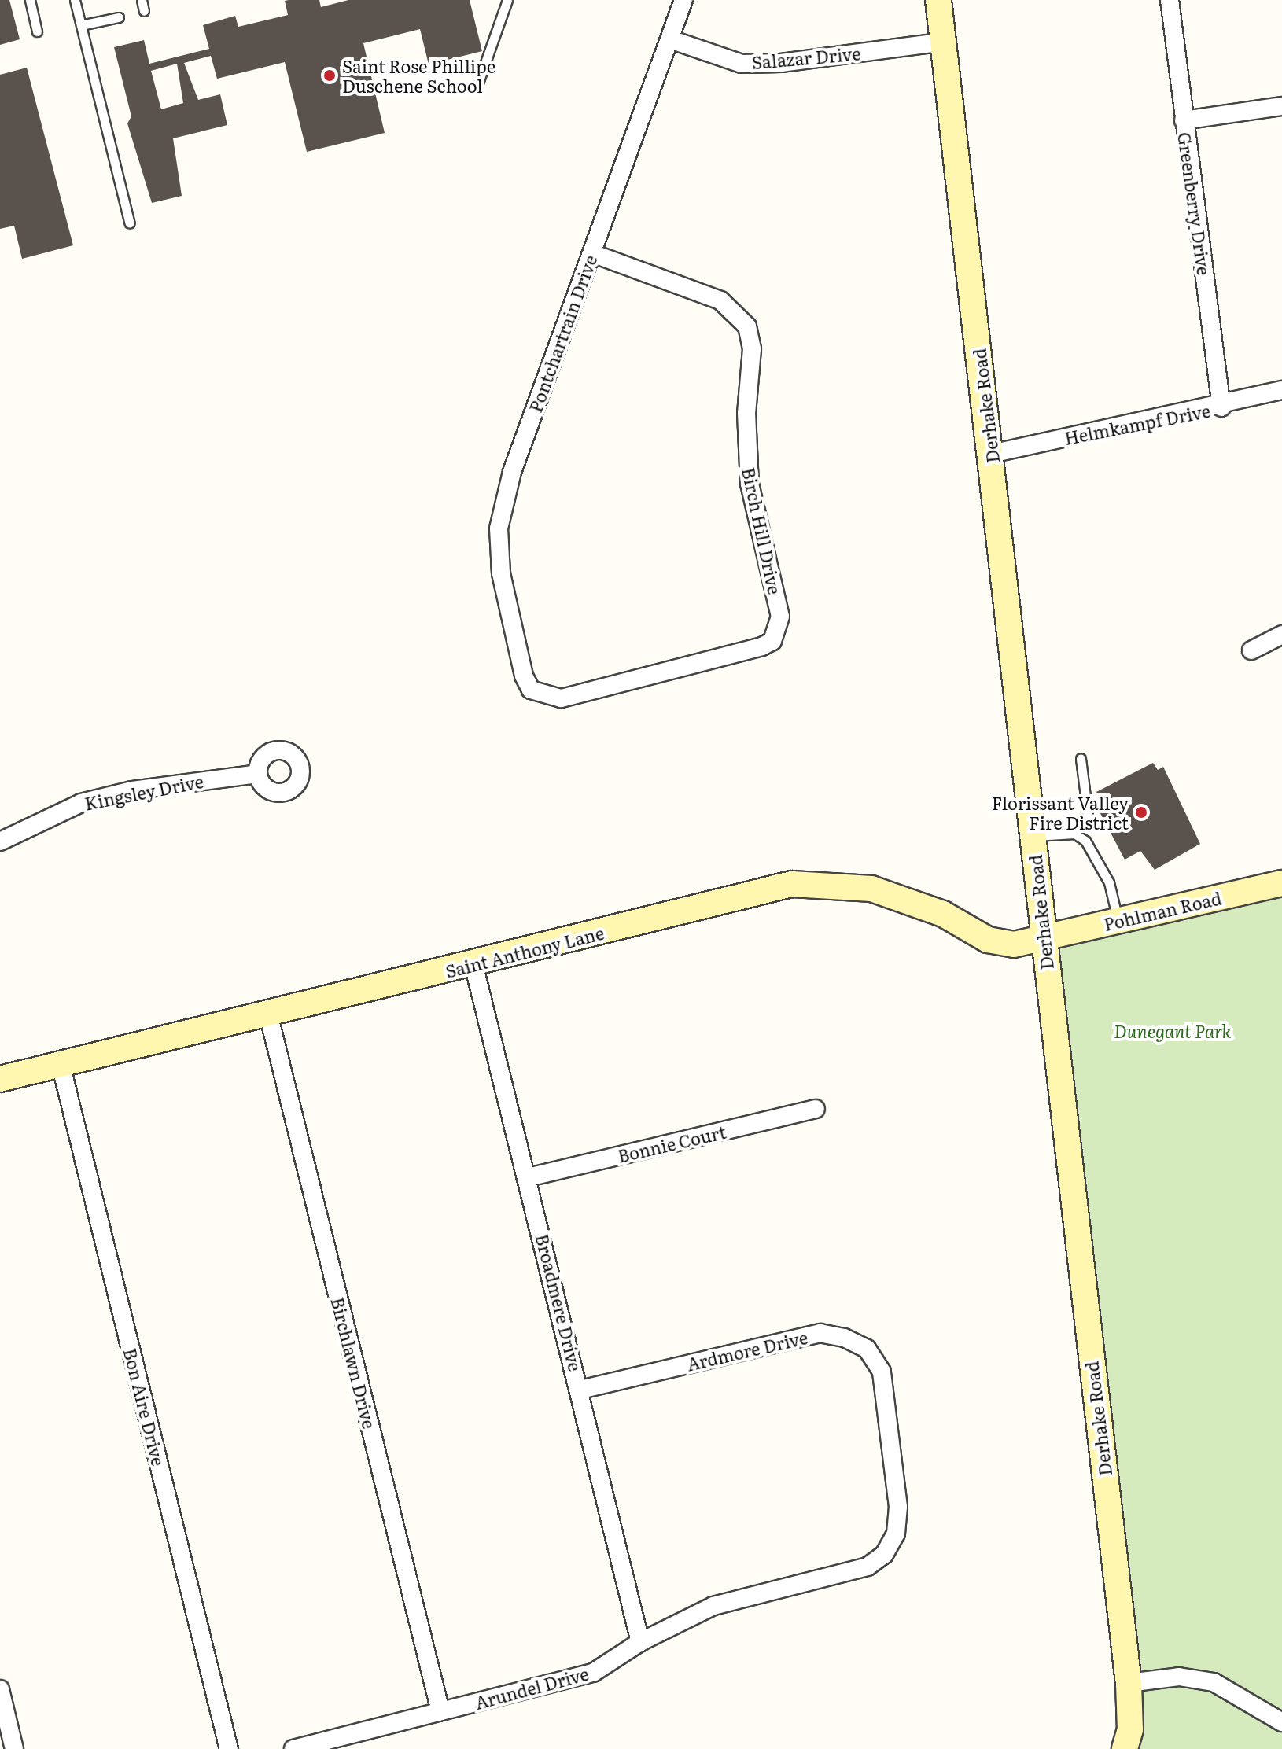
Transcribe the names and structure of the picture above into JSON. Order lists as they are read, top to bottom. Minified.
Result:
{"streets":{"street":["Salazar Drive","Greenberry Drive","Pontchartrain Drive","Derhake Road","Helmkampf Drive","Birch Hill Drive","Kingsley Drive","Pohlman Road","Saint Anthony Lane","Bonnie Court","Broadmere Drive","Ardmore Drive","Birchlawn Drive","Bon Aire Drive","Arundel Drive"]},"crossings":[["Salazar Drive","Pontchartrain Drive"],["Salazar Drive","Derhake Road"],["Greenberry Drive","Helmkampf Drive"],["Pontchartrain Drive","Birch Hill Drive"],["Derhake Road","Helmkampf Drive"],["Derhake Road","Pohlman Road"],["Derhake Road","Saint Anthony Lane"],["Pohlman Road","Saint Anthony Lane"],["Saint Anthony Lane","Broadmere Drive"],["Saint Anthony Lane","Birchlawn Drive"],["Saint Anthony Lane","Bon Aire Drive"],["Bonnie Court","Broadmere Drive"],["Broadmere Drive","Ardmore Drive"],["Broadmere Drive","Arundel Drive"],["Ardmore Drive","Arundel Drive"],["Birchlawn Drive","Arundel Drive"]],"parks":["Dunegant Park"],"places":["Saint Rose Phillipe Duschene School","Florissant Valley Fire District"]}
